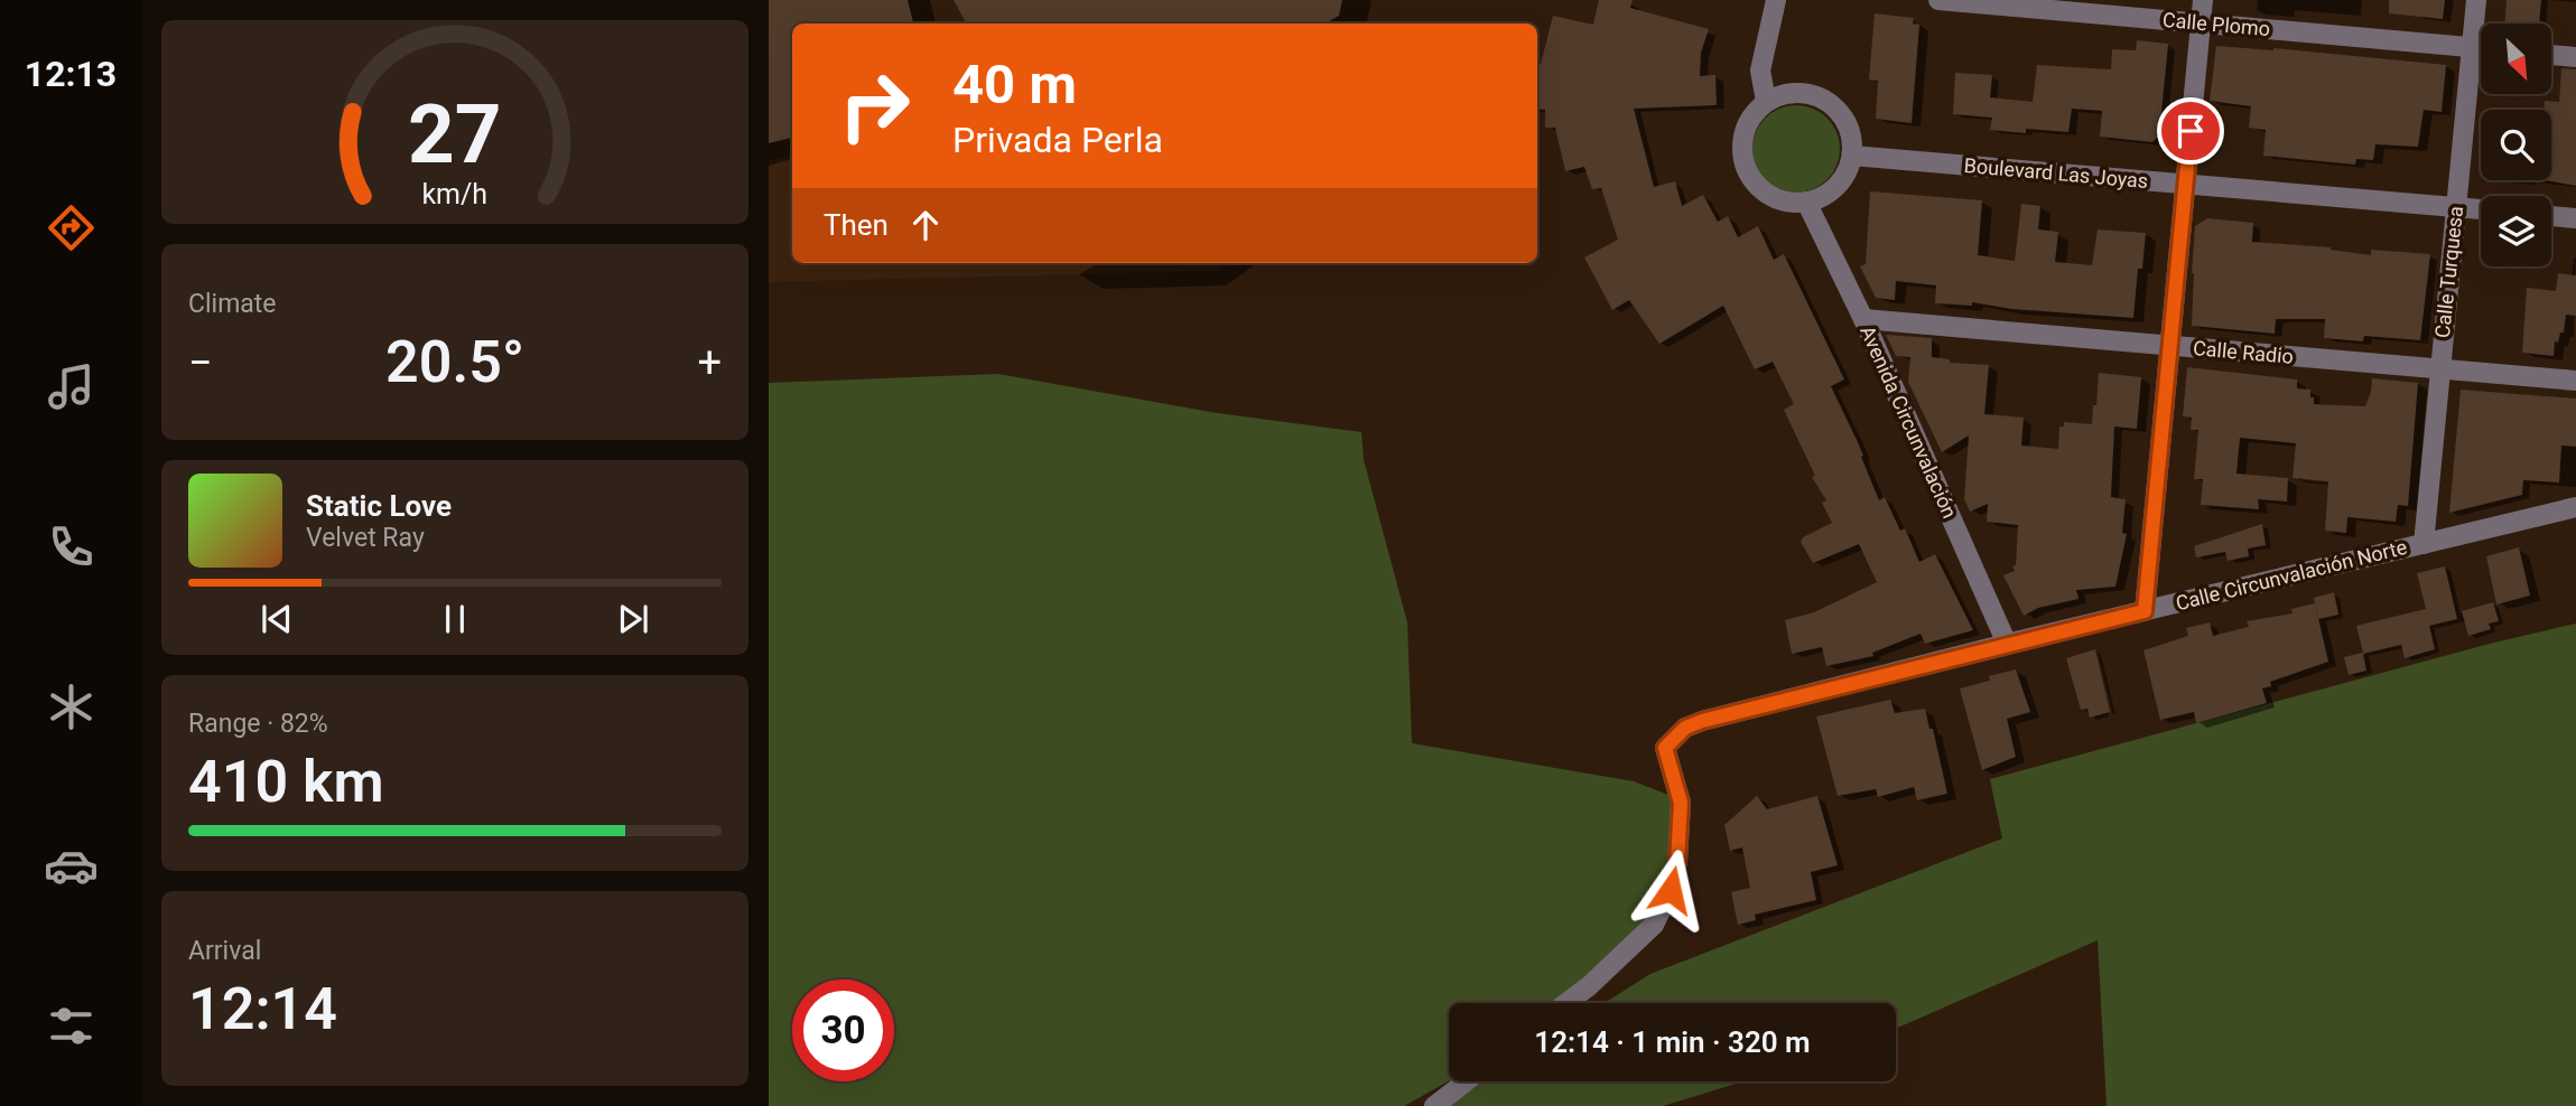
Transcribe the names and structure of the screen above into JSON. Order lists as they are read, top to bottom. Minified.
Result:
{"streets":{"street":["Calle Plomo","Boulevard Las Joyas","Calle Turquesa","Calle Radio","Avenida Circunvalación","Calle Circunvalación Norte"]},"crossings":[["Calle Plomo","Calle Turquesa"],["Boulevard Las Joyas","Calle Turquesa"],["Boulevard Las Joyas","Avenida Circunvalación"],["Calle Turquesa","Calle Radio"],["Calle Turquesa","Calle Circunvalación Norte"],["Calle Radio","Avenida Circunvalación"],["Avenida Circunvalación","Calle Circunvalación Norte"]],"north":"bottom right","page":{"tabs":"12:13","turn":["40 m","Privada Perla"],"then":"Then","tile":["Climate",["Range · 82%","410 km"],["Arrival","12:14"]],"heat":["−","20.5°","+"],"song":["Static Love","Velvet Ray"],"limit":"30","trip":"12:14 · 1 min · 320 m","gauge":["27","km/h"]}}
